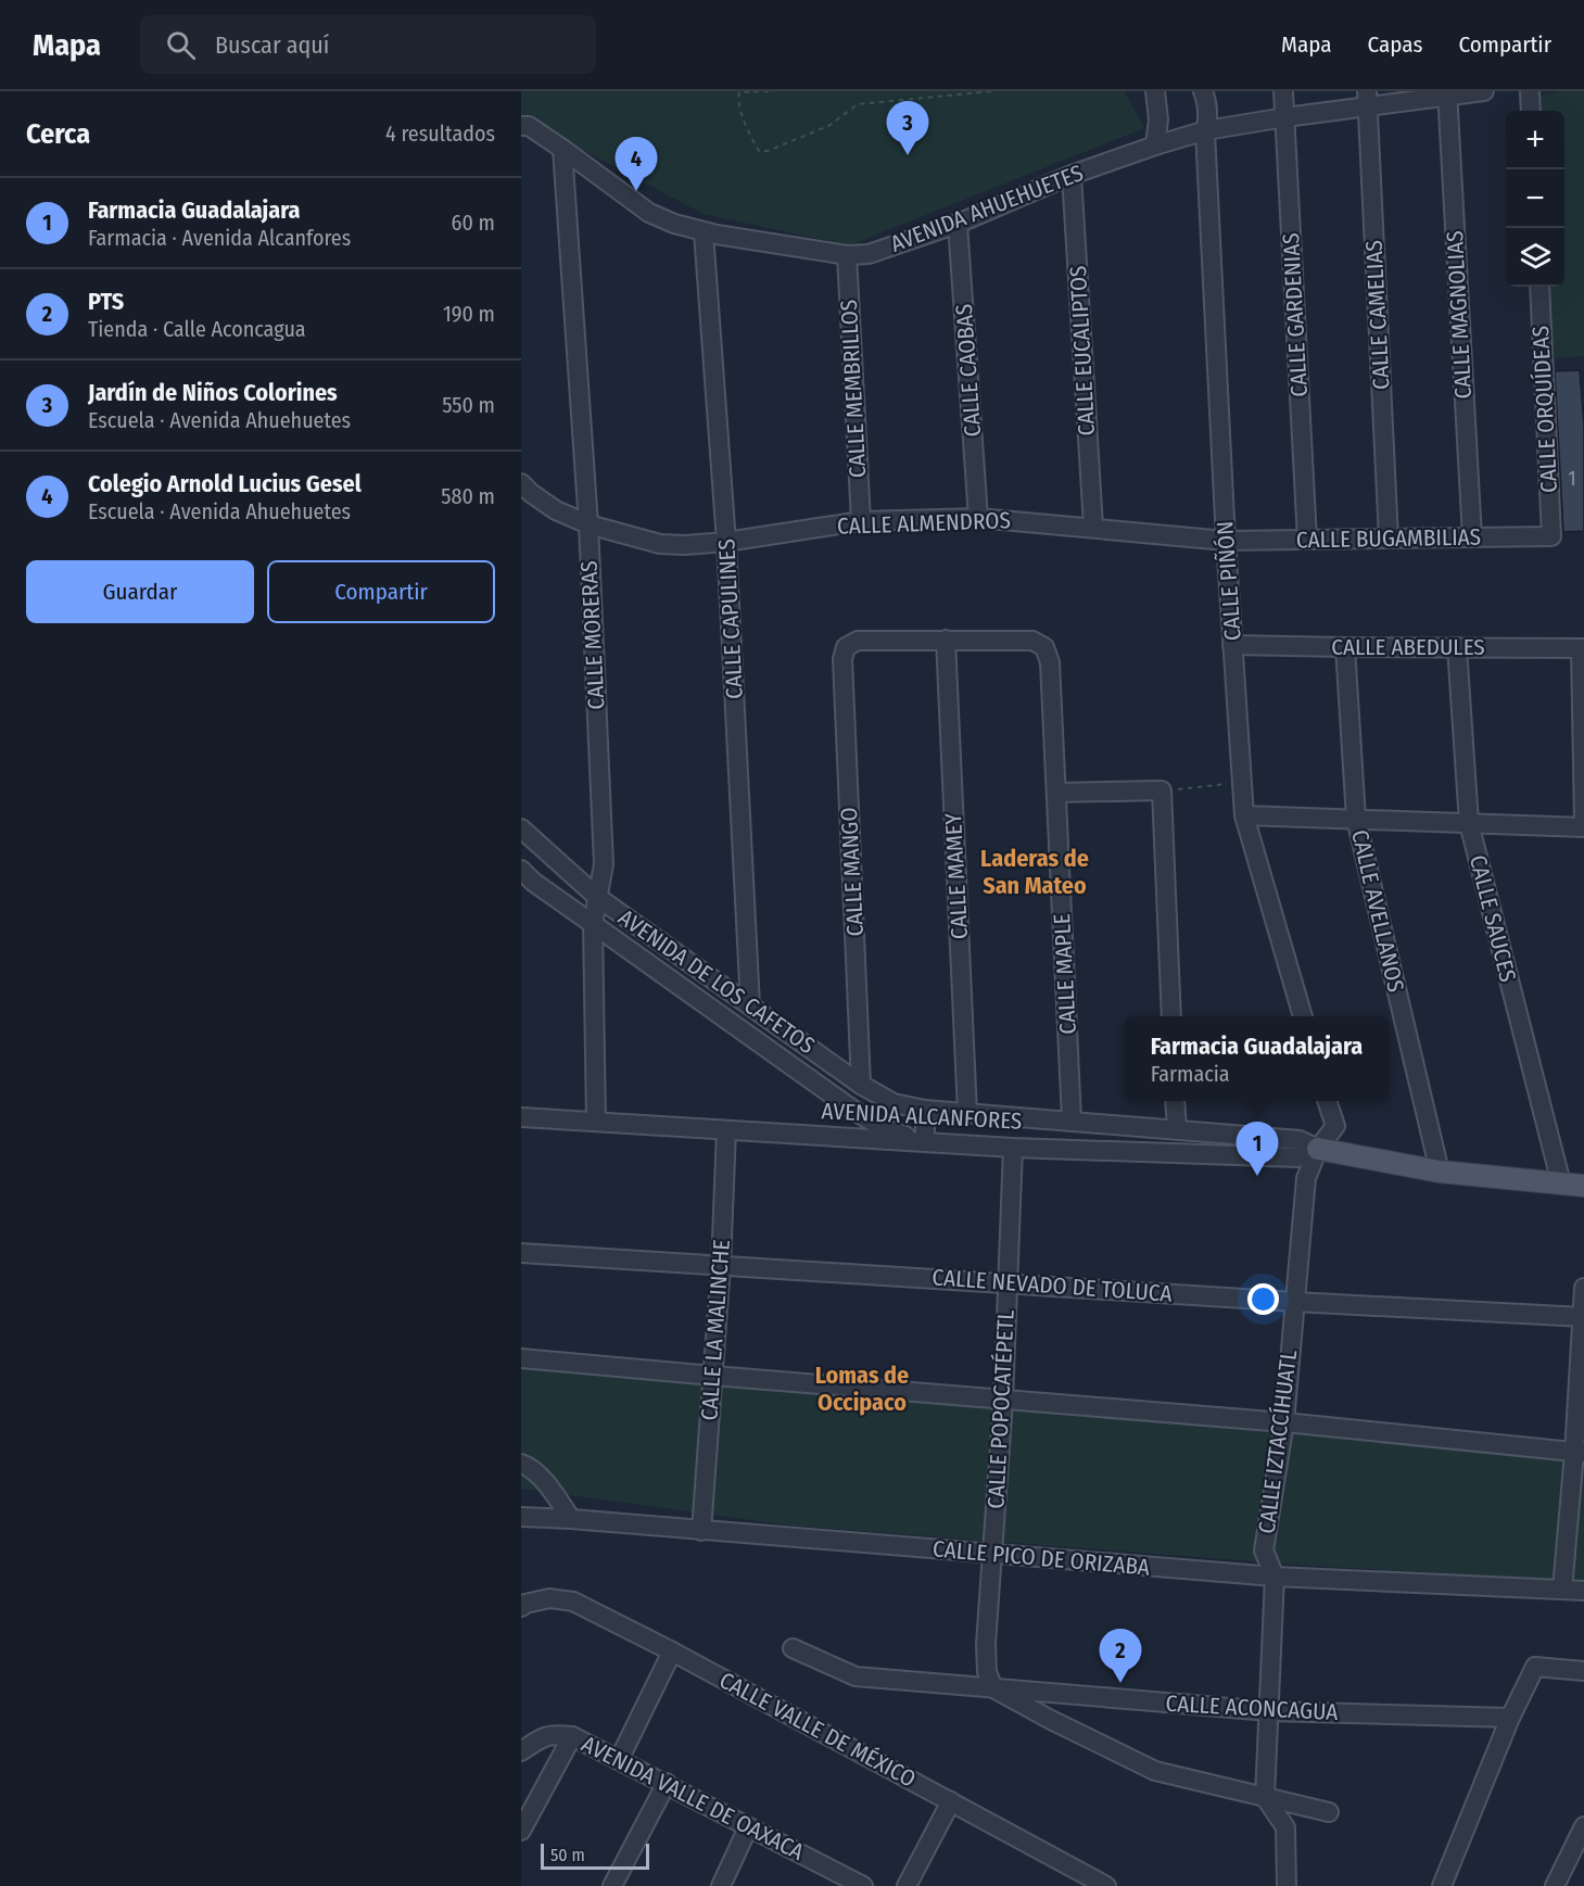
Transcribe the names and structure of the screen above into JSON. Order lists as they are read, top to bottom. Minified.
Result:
{"streets":{"main road":["AVENIDA ALCANFORES"],"street":["AVENIDA AHUEHUETES","CALLE GARDENIAS","CALLE CAMELIAS","CALLE MAGNOLIAS","CALLE EUCALIPTOS","CALLE CAOBAS","CALLE MEMBRILLOS","CALLE ORQUÍDEAS","CALLE ALMENDROS","CALLE BUGAMBILIAS","CALLE PIÑÓN","CALLE CAPULINES","CALLE MORERAS","CALLE ABEDULES","CALLE MANGO","CALLE MAMEY","CALLE AVELLANOS","CALLE SAUCES","CALLE MAPLE","AVENIDA DE LOS CAFETOS","CALLE NEVADO DE TOLUCA","CALLE LA MALINCHE","CALLE POPOCATÉPETL","CALLE IZTACCÍHUATL","CALLE PICO DE ORIZABA","CALLE ACONCAGUA","CALLE VALLE DE MÉXICO","AVENIDA VALLE DE OAXACA"]},"crossings":[["AVENIDA AHUEHUETES","CALLE GARDENIAS"],["AVENIDA AHUEHUETES","CALLE CAMELIAS"],["AVENIDA AHUEHUETES","CALLE MAGNOLIAS"],["AVENIDA AHUEHUETES","CALLE EUCALIPTOS"],["AVENIDA AHUEHUETES","CALLE CAOBAS"],["AVENIDA AHUEHUETES","CALLE MEMBRILLOS"],["AVENIDA AHUEHUETES","CALLE PIÑÓN"],["AVENIDA AHUEHUETES","CALLE CAPULINES"],["AVENIDA AHUEHUETES","CALLE MORERAS"],["CALLE GARDENIAS","CALLE BUGAMBILIAS"],["CALLE CAMELIAS","CALLE BUGAMBILIAS"],["CALLE MAGNOLIAS","CALLE BUGAMBILIAS"],["CALLE EUCALIPTOS","CALLE ALMENDROS"],["CALLE CAOBAS","CALLE ALMENDROS"],["CALLE MEMBRILLOS","CALLE ALMENDROS"],["CALLE ORQUÍDEAS","CALLE BUGAMBILIAS"],["CALLE ALMENDROS","CALLE BUGAMBILIAS"],["CALLE ALMENDROS","CALLE PIÑÓN"],["CALLE ALMENDROS","CALLE CAPULINES"],["CALLE ALMENDROS","CALLE MORERAS"],["CALLE BUGAMBILIAS","CALLE PIÑÓN"],["CALLE PIÑÓN","CALLE ABEDULES"],["CALLE CAPULINES","AVENIDA DE LOS CAFETOS"],["CALLE MORERAS","AVENIDA DE LOS CAFETOS"],["CALLE MORERAS","AVENIDA ALCANFORES"],["CALLE ABEDULES","CALLE AVELLANOS"],["CALLE ABEDULES","CALLE SAUCES"],["CALLE MANGO","CALLE MAMEY"],["CALLE MANGO","CALLE MAPLE"],["CALLE MANGO","AVENIDA DE LOS CAFETOS"],["CALLE MAMEY","CALLE MAPLE"],["CALLE MAMEY","AVENIDA ALCANFORES"],["CALLE AVELLANOS","AVENIDA ALCANFORES"],["CALLE SAUCES","AVENIDA ALCANFORES"],["CALLE MAPLE","AVENIDA ALCANFORES"],["AVENIDA DE LOS CAFETOS","AVENIDA ALCANFORES"],["AVENIDA ALCANFORES","CALLE LA MALINCHE"],["AVENIDA ALCANFORES","CALLE POPOCATÉPETL"],["AVENIDA ALCANFORES","CALLE IZTACCÍHUATL"],["CALLE NEVADO DE TOLUCA","CALLE LA MALINCHE"],["CALLE NEVADO DE TOLUCA","CALLE POPOCATÉPETL"],["CALLE NEVADO DE TOLUCA","CALLE IZTACCÍHUATL"],["CALLE LA MALINCHE","CALLE PICO DE ORIZABA"],["CALLE POPOCATÉPETL","CALLE PICO DE ORIZABA"],["CALLE POPOCATÉPETL","CALLE ACONCAGUA"],["CALLE IZTACCÍHUATL","CALLE PICO DE ORIZABA"],["CALLE IZTACCÍHUATL","CALLE ACONCAGUA"]],"districts":["Laderas de San Mateo","Lomas de Occipaco"],"house_numbers":["1"],"scale_bar":"50 m","page":{"header":"Mapa","search":"Buscar aquí","nav":["Mapa","Capas","Compartir"],"heading":["Cerca","4 resultados"],"pins":["3","4","1","2"],"map_buttons":["+","−"],"list":[{"mark":"1","name":"Farmacia Guadalajara","note":"Farmacia · Avenida Alcanfores","value":"60 m"},{"mark":"2","name":"PTS","note":"Tienda · Calle Aconcagua","value":"190 m"},{"mark":"3","name":"Jardín de Niños Colorines","note":"Escuela · Avenida Ahuehuetes","value":"550 m"},{"mark":"4","name":"Colegio Arnold Lucius Gesel","note":"Escuela · Avenida Ahuehuetes","value":"580 m"}],"buttons":["Guardar","Compartir"],"popup":["Farmacia Guadalajara","Farmacia"],"scale":"50 m"}}
